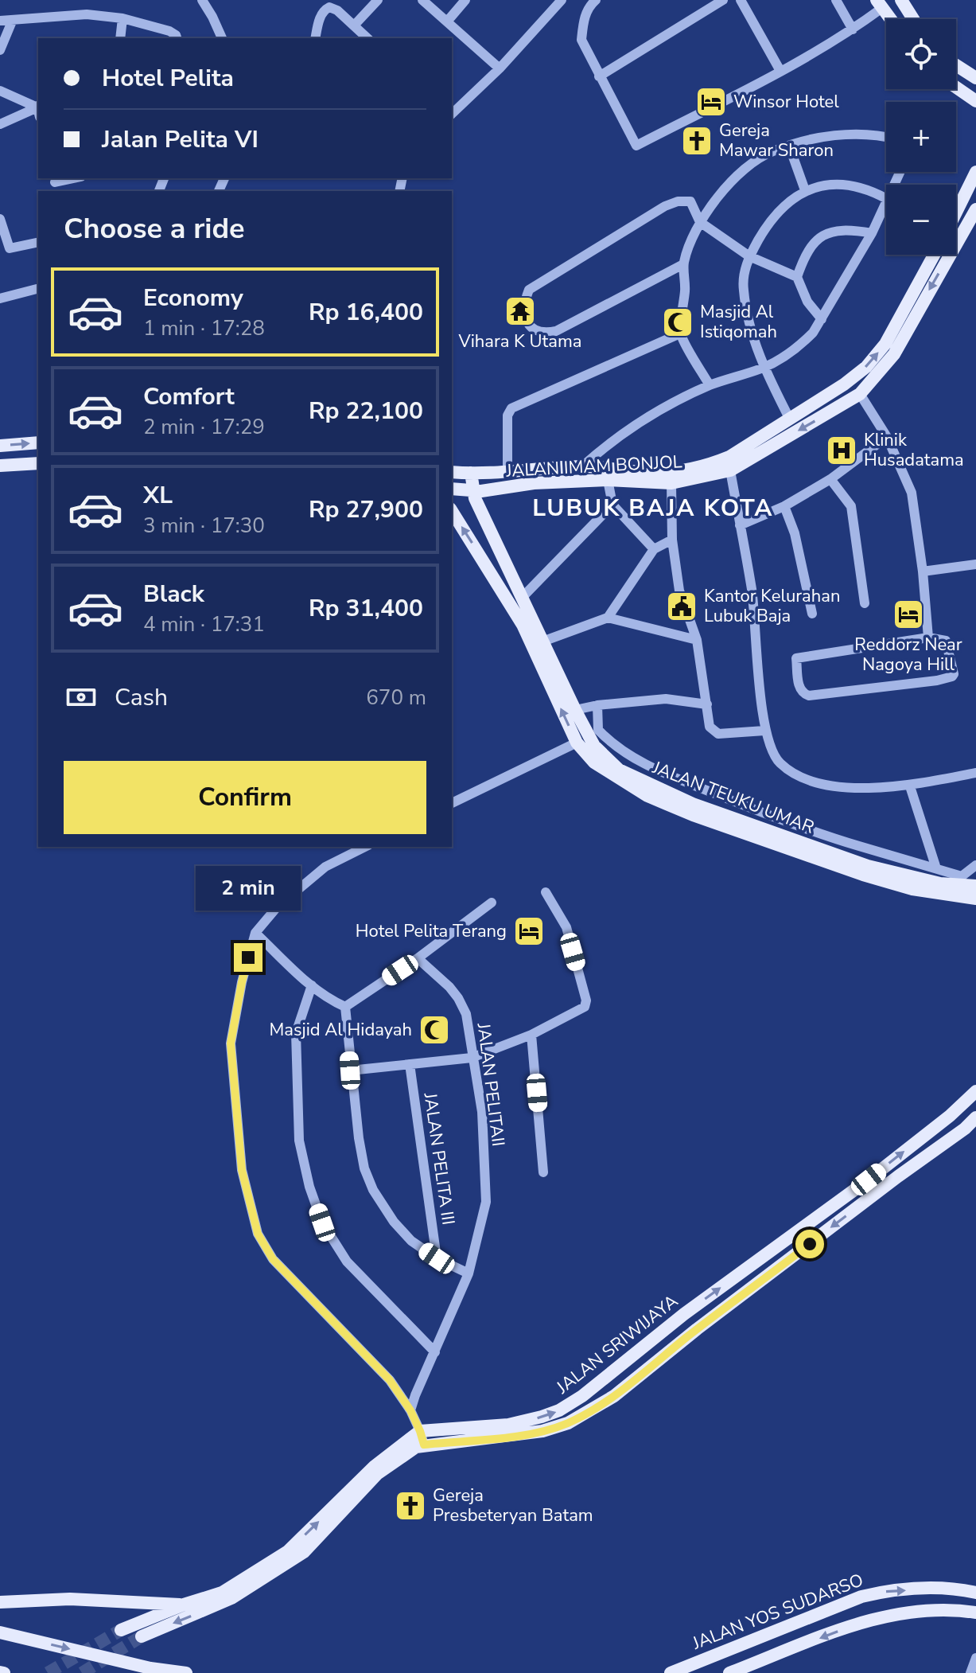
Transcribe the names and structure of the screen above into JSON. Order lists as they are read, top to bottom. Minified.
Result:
{"streets":{"main road":["JALAN IMAM BONJOL","JALAN TEUKU UMAR","JALAN SRIWIJAYA","JALAN YOS SUDARSO"],"street":["JALAN PELITAII","JALAN PELITA III"]},"crossings":[["JALAN IMAM BONJOL","JALAN TEUKU UMAR"]],"districts":["LUBUK BAJA KOTA"],"places":{"hotel":["Winsor Hotel","Reddorz Near Nagoya Hill","Hotel Pelita Terang"],"church":["Gereja Mawar Sharon","Gereja Presbeteryan Batam"],"temple":["Vihara K Utama"],"mosque":["Masjid Al Istiqomah","Masjid Al Hidayah"],"hospital":["Klinik Husadatama"],"public building":["Kantor Kelurahan Lubuk Baja"]},"page":{"map_buttons":["+","−"],"banner":["Hotel Pelita","Jalan Pelita VI"],"heading":"Choose a ride","list":[{"name":"Economy","note":"1 min · 17:28","value":"Rp 16,400"},{"name":"Comfort","note":"2 min · 17:29","value":"Rp 22,100"},{"name":"XL","note":"3 min · 17:30","value":"Rp 27,900"},{"name":"Black","note":"4 min · 17:31","value":"Rp 31,400"}],"pay":["Cash","670 m"],"buttons":"Confirm","bubble":"2 min"}}
